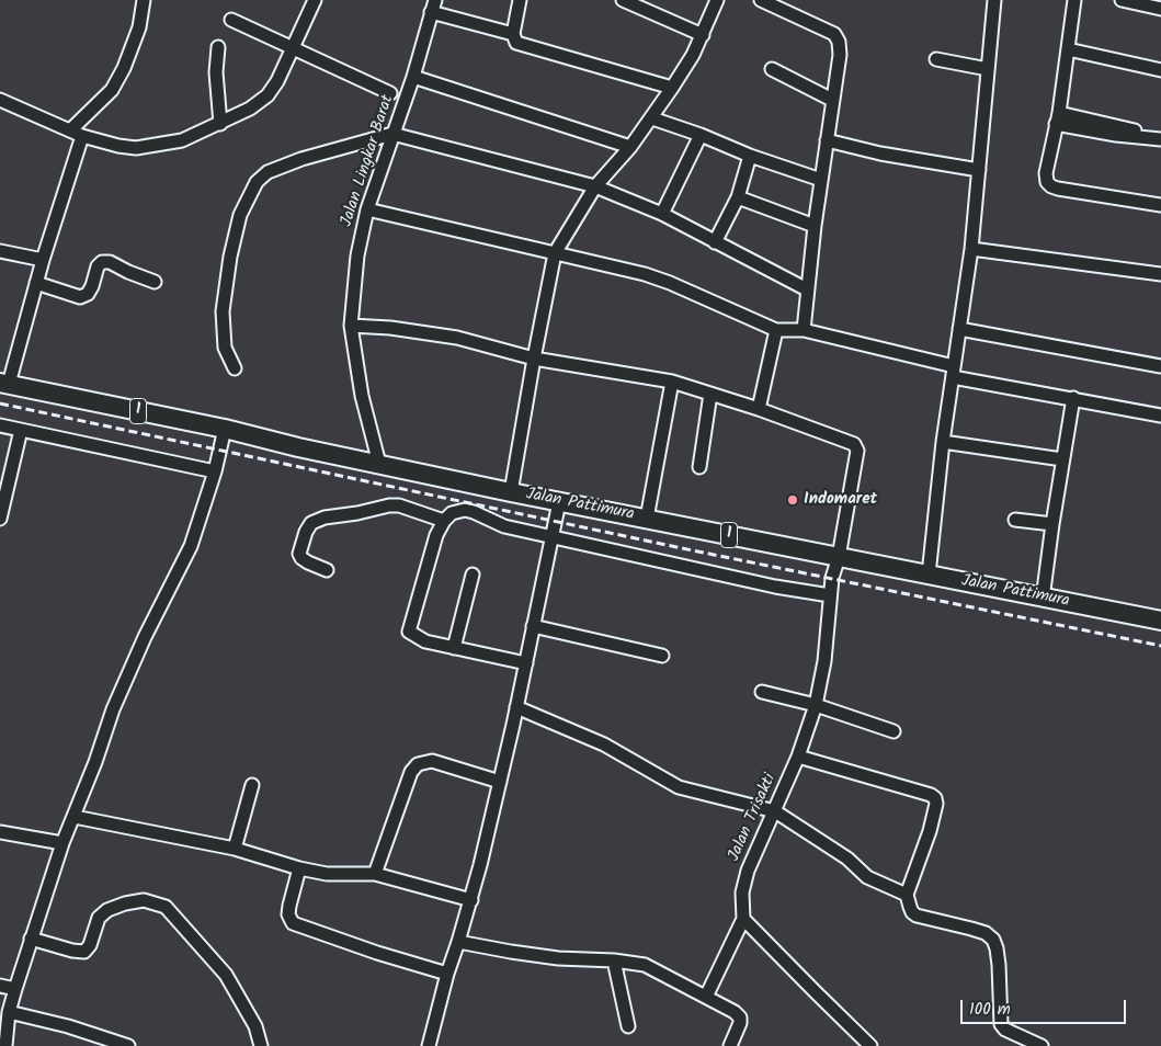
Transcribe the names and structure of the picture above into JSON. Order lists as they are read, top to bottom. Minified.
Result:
{"streets":{"highway":["1","Jalan Pattimura"],"street":["Jalan Lingkar Barat","Jalan Trisakti"]},"crossings":[["Jalan Lingkar Barat","Jalan Pattimura"],["Jalan Pattimura","Jalan Trisakti"]],"places":["Indomaret"],"scale_bar":"100 m"}
